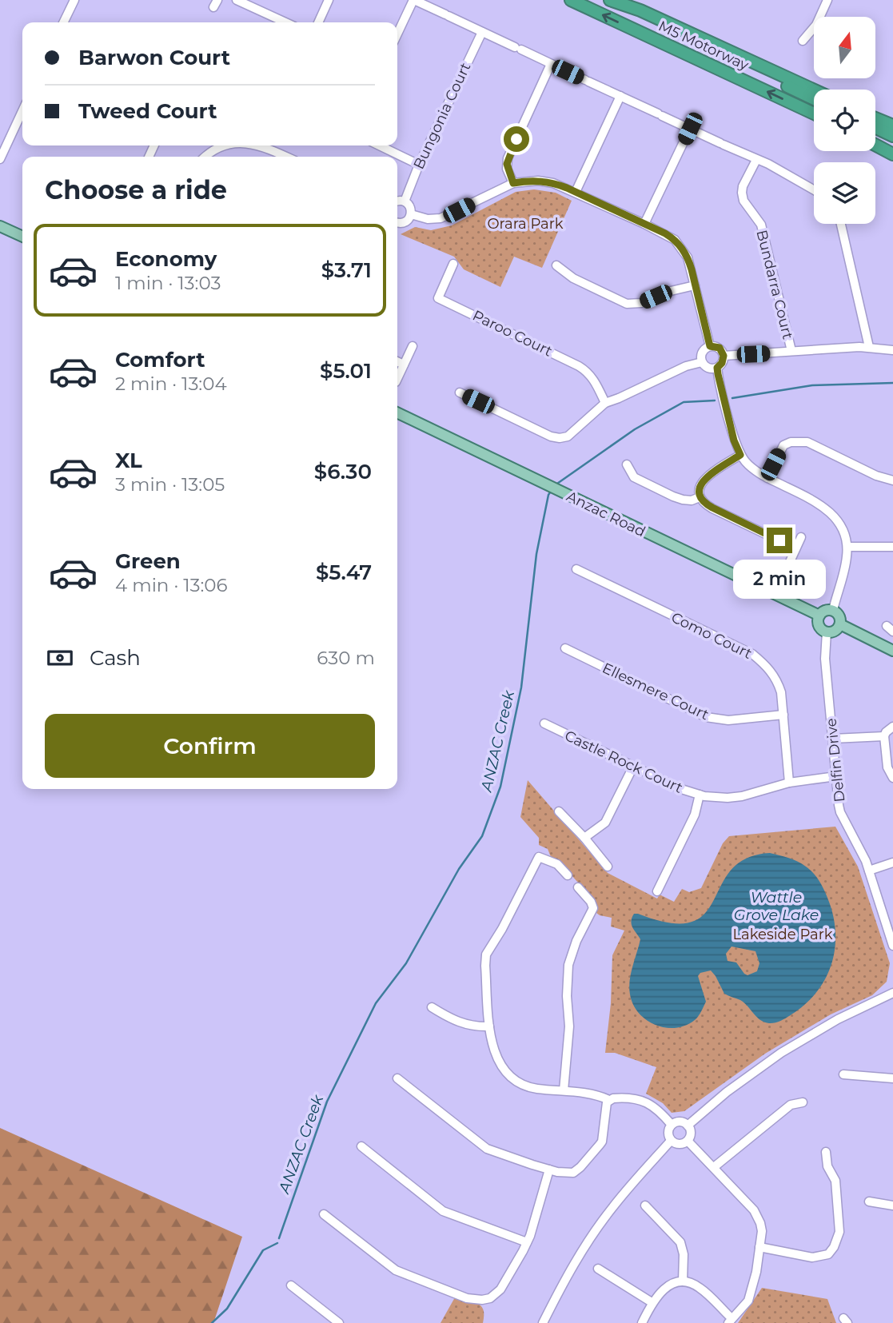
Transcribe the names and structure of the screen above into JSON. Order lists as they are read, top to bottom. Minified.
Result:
{"streets":{"highway":["M5 Motorway"],"main road":["Anzac Road"],"street":["Bungonia Court","Bundarra Court","Paroo Court","Como Court","Ellesmere Court","Delfin Drive","Castle Rock Court"]},"crossings":[["Anzac Road","Delfin Drive"],["Como Court","Ellesmere Court"],["Como Court","Castle Rock Court"],["Delfin Drive","Castle Rock Court"]],"water":["ANZAC Creek","Wattle Grove Lake"],"parks":["Orara Park","Lakeside Park"],"north":"top","page":{"banner":["Barwon Court","Tweed Court"],"heading":"Choose a ride","list":[{"name":"Economy","note":"1 min · 13:03","value":"$3.71"},{"name":"Comfort","note":"2 min · 13:04","value":"$5.01"},{"name":"XL","note":"3 min · 13:05","value":"$6.30"},{"name":"Green","note":"4 min · 13:06","value":"$5.47"}],"bubble":"2 min","pay":["Cash","630 m"],"buttons":"Confirm"}}
